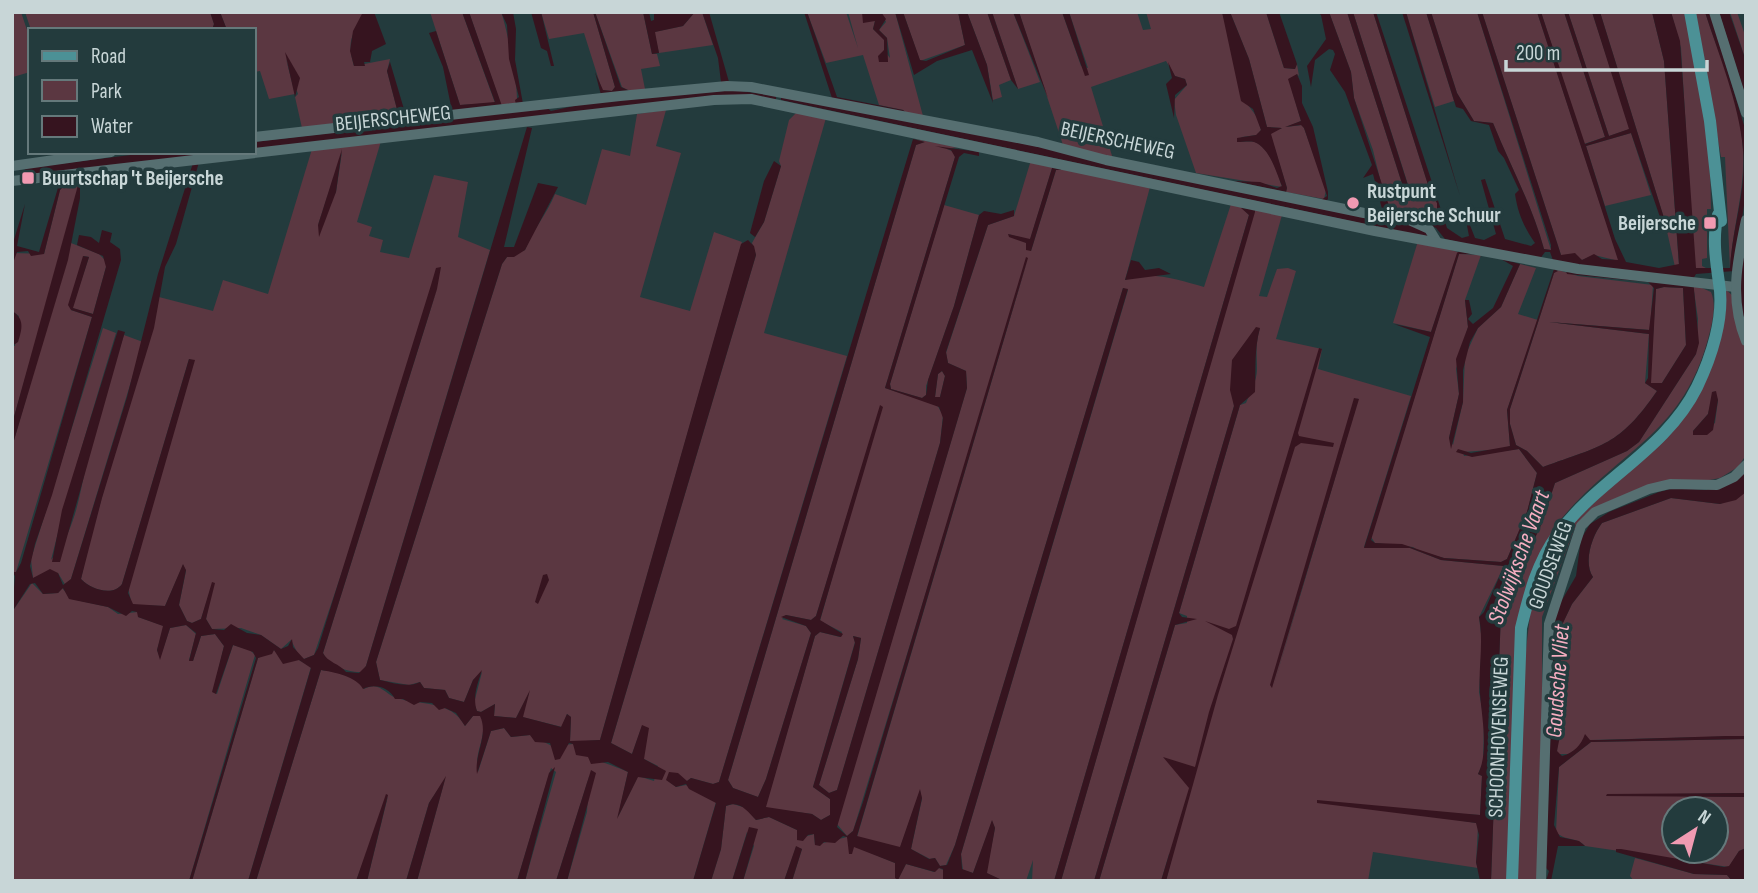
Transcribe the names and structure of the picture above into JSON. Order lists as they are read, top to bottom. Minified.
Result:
{"streets":{"main road":["SCHOONHOVENSEWEG"],"street":["BEIJERSCHEWEG","GOUDSEWEG"]},"crossings":[["BEIJERSCHEWEG","SCHOONHOVENSEWEG"]],"water":["Stolwijksche Vaart","Goudsche Vliet"],"places":{"transit":["Buurtschap 't Beijersche","Beijersche"],"other":["Rustpunt Beijersche Schuur"]},"legend":["Road","Park","Water"],"scale_bar":"200 m","north":"top right"}
